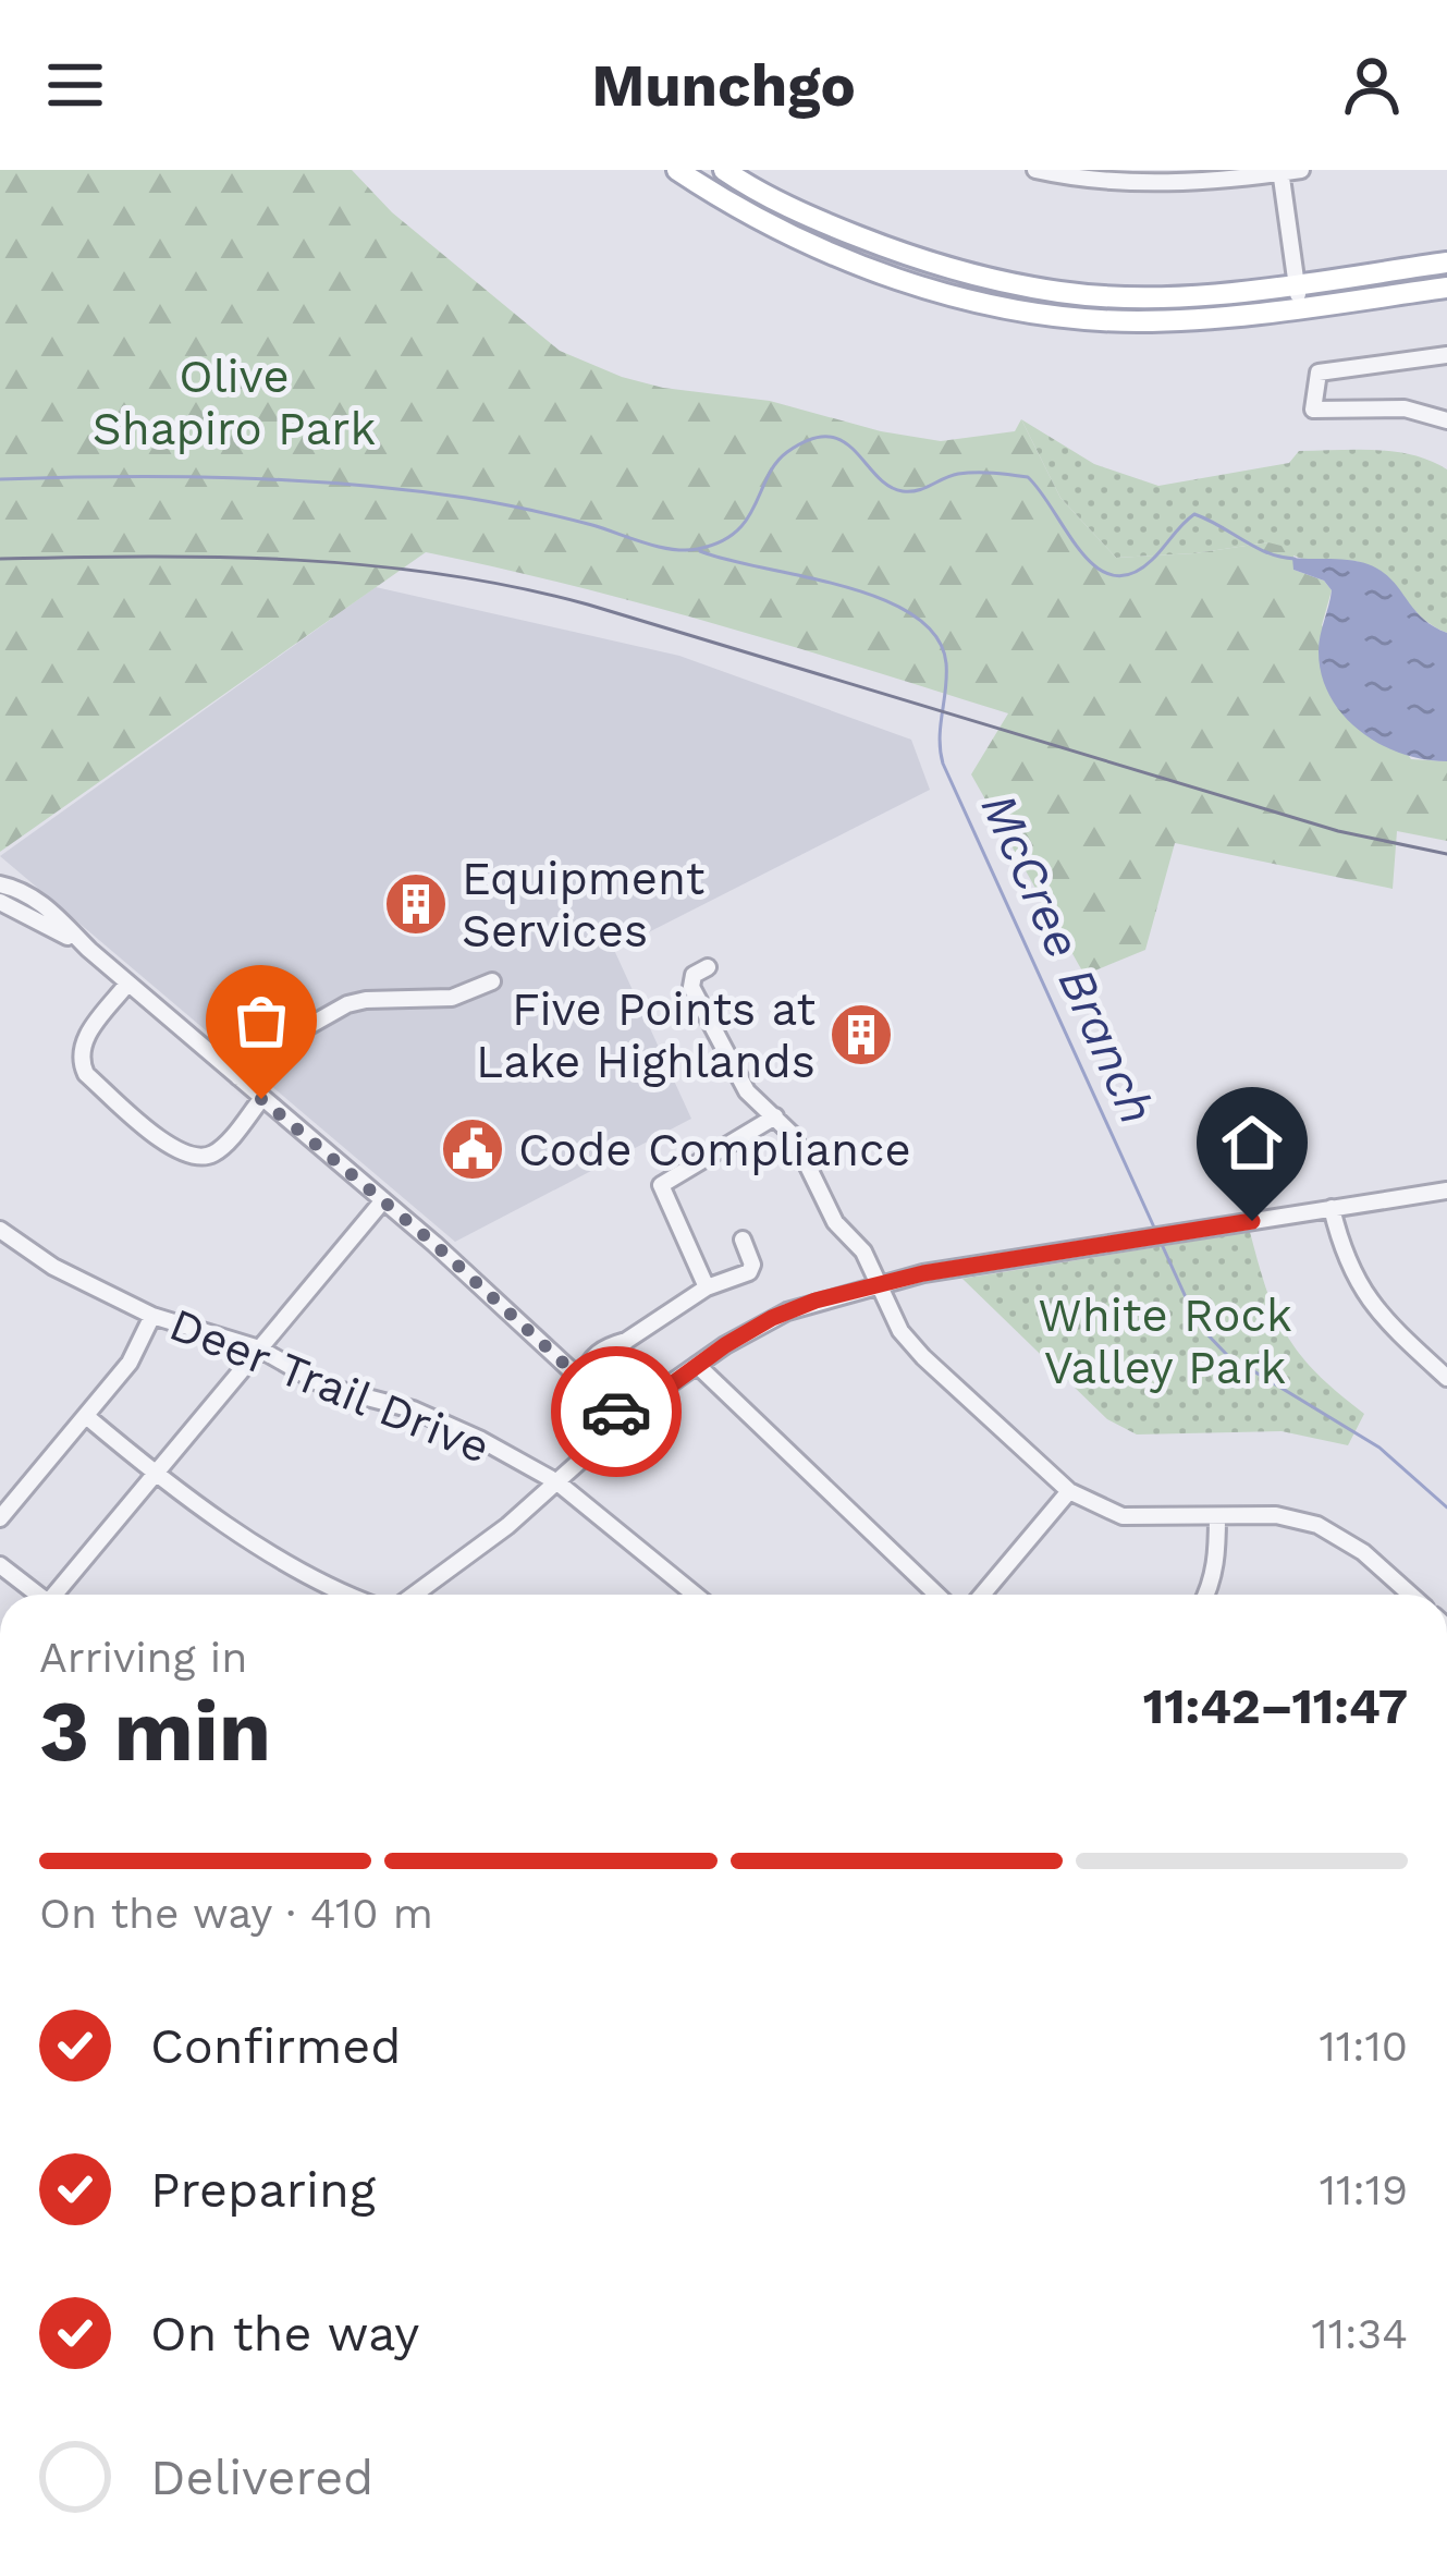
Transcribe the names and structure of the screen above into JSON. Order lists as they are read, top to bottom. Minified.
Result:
{"streets":{"street":["Deer Trail Drive"]},"water":["McCree Branch"],"parks":["Olive Shapiro Park","White Rock Valley Park"],"places":{"building":["Equipment Services","Five Points at Lake Highlands"],"public building":["Code Compliance"]},"page":{"header":"Munchgo","heading":["3 min","Arriving in","11:42–11:47"],"bar":"On the way · 410 m","list":[["Confirmed","11:10"],["Preparing","11:19"],["On the way","11:34"],"Delivered"]}}
